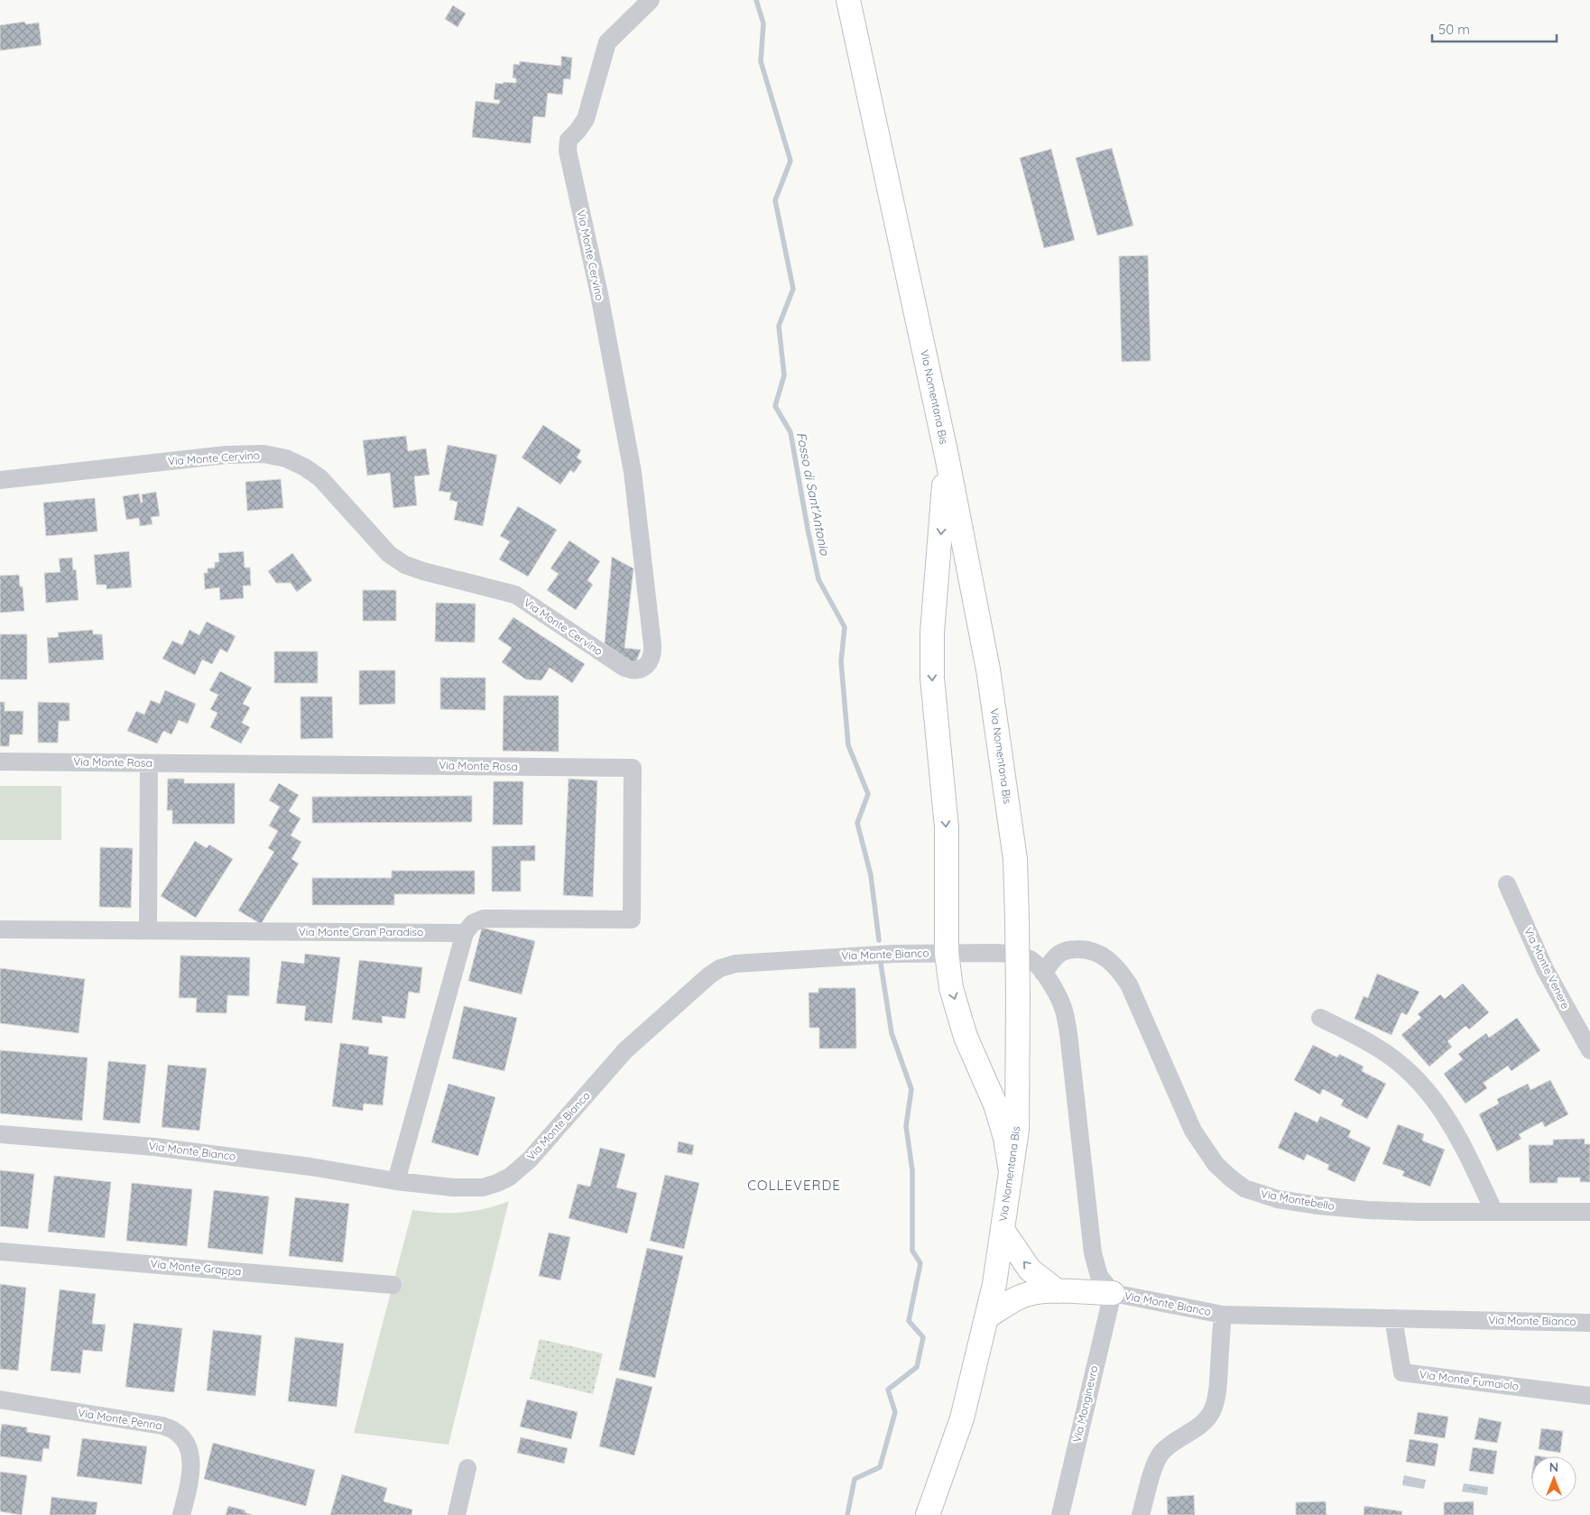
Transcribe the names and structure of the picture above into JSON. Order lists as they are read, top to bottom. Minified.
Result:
{"streets":{"main road":["Via Nomentana Bis"],"street":["Via Monte Cervino","Via Monte Rosa","Via Monte Gran Paradiso","Via Monte Bianco","Via Monte Venere","Via Montebello","Via Monte Grappa","Via Monte Fumaiolo","Via Monginevro","Via Monte Penna"]},"crossings":[["Via Monte Rosa","Via Monte Gran Paradiso"],["Via Monte Bianco","Via Montebello"],["Via Monte Bianco","Via Monte Fumaiolo"],["Via Monte Bianco","Via Monginevro"]],"districts":["COLLEVERDE"],"water":["Fosso di Sant'Antonio"],"scale_bar":"50 m","north":"top"}
